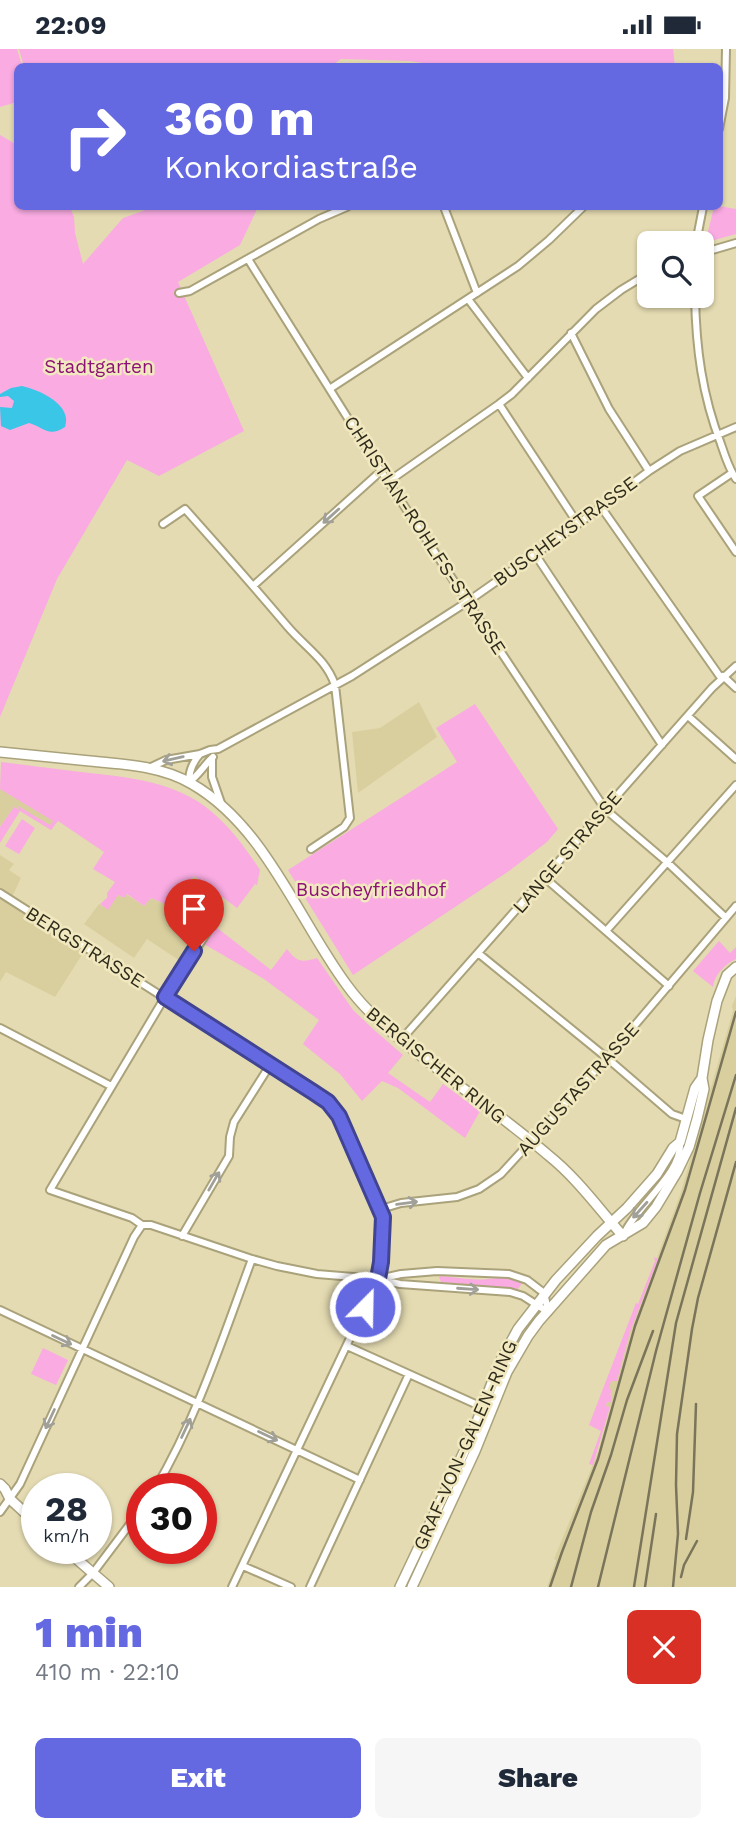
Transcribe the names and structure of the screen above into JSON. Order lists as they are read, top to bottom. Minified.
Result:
{"streets":{"main road":["BERGISCHER RING","GRAF-VON-GALEN-RING"],"street":["BUSCHEYSTRASSE","CHRISTIAN-ROHLFS-STRASSE","LANGE STRASSE","BERGSTRASSE","AUGUSTASTRASSE"]},"crossings":[["BUSCHEYSTRASSE","CHRISTIAN-ROHLFS-STRASSE"],["BUSCHEYSTRASSE","BERGISCHER RING"],["CHRISTIAN-ROHLFS-STRASSE","LANGE STRASSE"],["CHRISTIAN-ROHLFS-STRASSE","AUGUSTASTRASSE"],["LANGE STRASSE","BERGISCHER RING"],["BERGSTRASSE","AUGUSTASTRASSE"],["BERGISCHER RING","AUGUSTASTRASSE"],["BERGISCHER RING","GRAF-VON-GALEN-RING"]],"parks":["Stadtgarten","Buscheyfriedhof"],"page":{"status":"22:09","turn":["360 m","Konkordiastraße"],"speed":"28 km/h","limit":"30","heading":["1 min","410 m · 22:10"],"buttons":["Exit","Share"]}}
